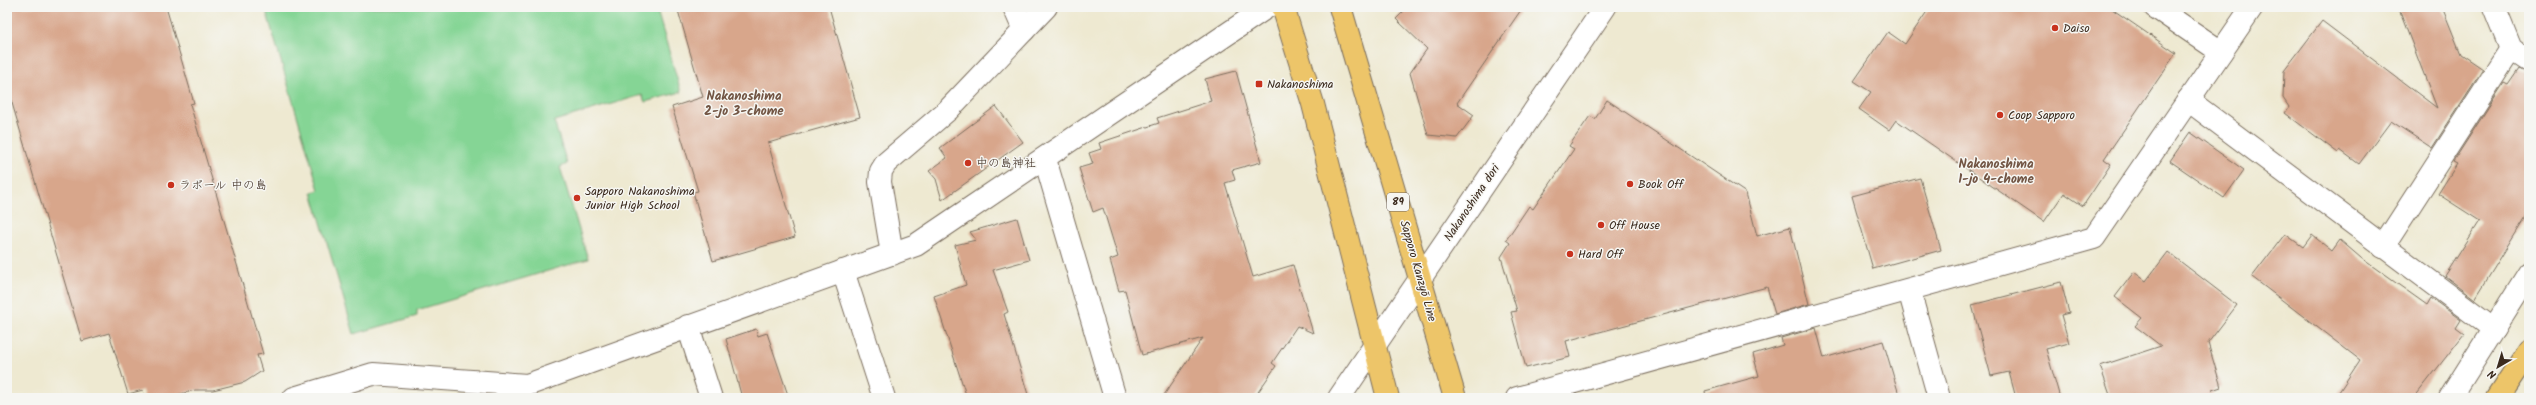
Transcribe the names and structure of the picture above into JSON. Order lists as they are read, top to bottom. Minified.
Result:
{"streets":{"main road":["89","Sapporo Kanzyō Line"],"street":["Nakanoshima dori"]},"crossings":[["Nakanoshima dori","Sapporo Kanzyō Line"]],"districts":["Nakanoshima 2-jo 3-chome","Nakanoshima 1-jo 4-chome"],"places":{"other":["Daiso","Coop Sapporo","中の島神社","Book Off","ラポール 中の島","Sapporo Nakanoshima Junior High School","Off House","Hard Off"],"transit":["Nakanoshima"]},"north":"bottom left"}
